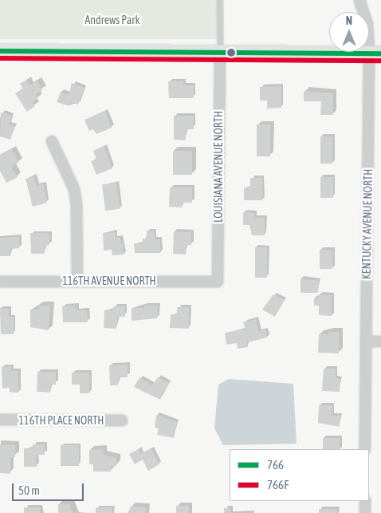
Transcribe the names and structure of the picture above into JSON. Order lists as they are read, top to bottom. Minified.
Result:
{"streets":{"street":["LOUISIANA AVENUE NORTH","KENTUCKY AVENUE NORTH","116TH AVENUE NORTH","116TH PLACE NORTH"]},"crossings":[["LOUISIANA AVENUE NORTH","116TH AVENUE NORTH"]],"parks":["Andrews Park"],"lines":["transit line 766","transit line 766F"],"legend":["766","766F"],"scale_bar":"50 m","north":"top"}
